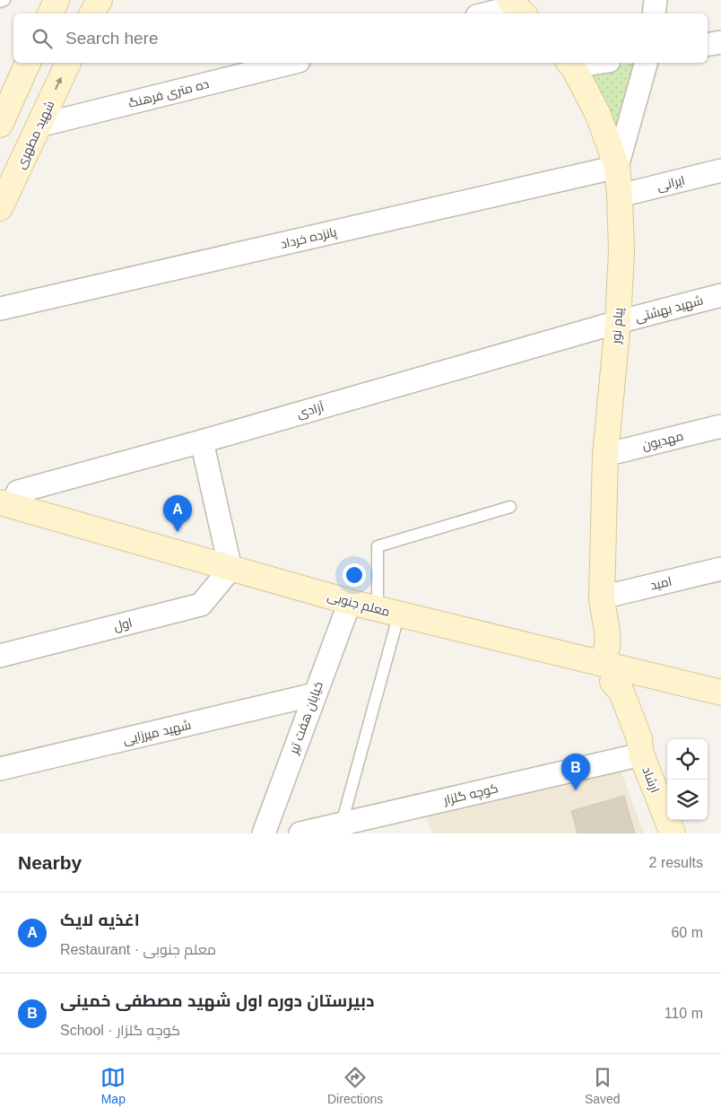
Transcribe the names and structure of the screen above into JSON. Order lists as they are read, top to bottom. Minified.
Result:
{"streets":{"main road":["شهید مطهری","پیام نور","معلم جنوبی","ارشاد"],"street":["ده متری فرهنگ","ایرانی","پانزده خرداد","شهید بهشتی","آزادی","مهدیون","امید","اول","خیابان هفت تیر","شهید میرزایی","کوچه گلزار"]},"crossings":[["ده متری فرهنگ","شهید مطهری"],["ایرانی","پیام نور"],["پانزده خرداد","پیام نور"],["شهید بهشتی","پیام نور"],["شهید بهشتی","آزادی"],["پیام نور","آزادی"],["پیام نور","مهدیون"],["پیام نور","امید"],["پیام نور","معلم جنوبی"],["پیام نور","ارشاد"],["آزادی","معلم جنوبی"],["معلم جنوبی","اول"],["معلم جنوبی","خیابان هفت تیر"],["معلم جنوبی","ارشاد"],["خیابان هفت تیر","شهید میرزایی"],["ارشاد","کوچه گلزار"]],"page":{"search":"Search here","pins":["A","B"],"heading":["Nearby","2 results"],"list":[{"mark":"A","name":"اغذیه لایک","note":"Restaurant · معلم جنوبی","value":"60 m"},{"mark":"B","name":"دبیرستان دوره اول شهید مصطفی خمینی","note":"School · کوچه گلزار","value":"110 m"}],"nav":["Map","Directions","Saved"]}}
